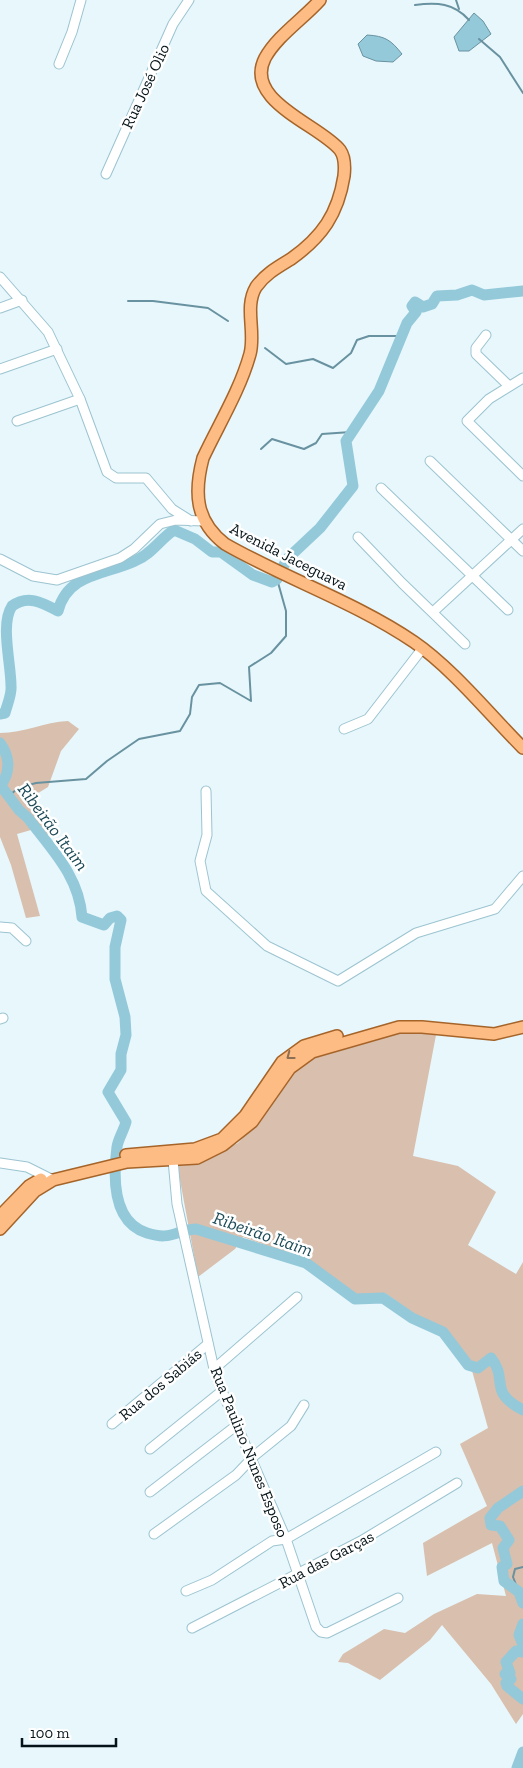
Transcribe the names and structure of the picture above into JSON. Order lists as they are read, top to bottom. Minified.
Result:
{"streets":{"main road":["Avenida Jaceguava"],"street":["Rua José Olio","Rua dos Sabiás","Rua Paulino Nunes Esposo","Rua das Garças"]},"crossings":[["Rua dos Sabiás","Rua Paulino Nunes Esposo"],["Rua Paulino Nunes Esposo","Rua das Garças"]],"water":["Ribeirão Itaim"],"scale_bar":"100 m"}
